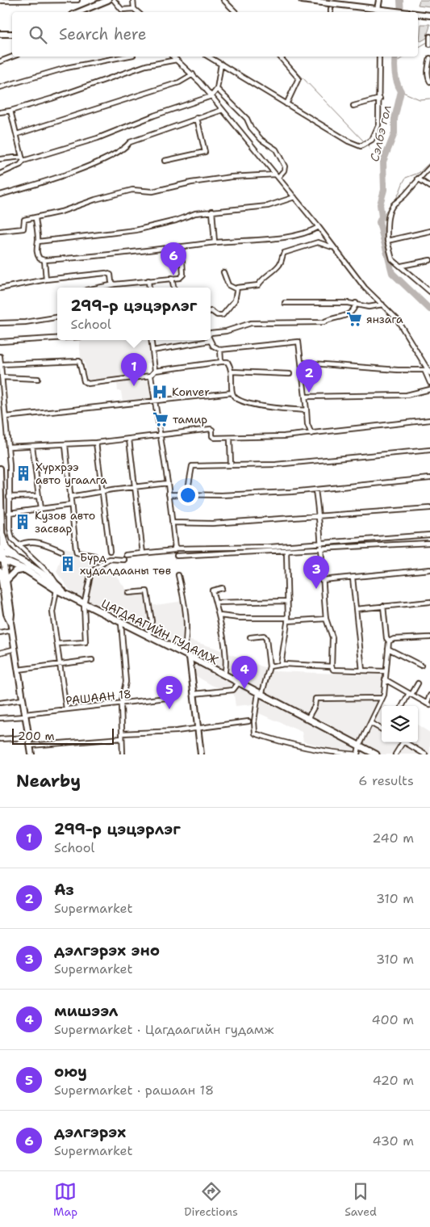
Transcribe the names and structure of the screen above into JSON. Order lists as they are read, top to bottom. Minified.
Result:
{"streets":{"main road":["ЦАГДААГИЙН ГУДАМЖ"],"street":["РАШААН 18"]},"water":["Сэлбэ гол"],"places":{"supermarket":["янзага","тамир"],"hospital":["Konver"],"building":["Хүрхрээ авто угаалга","Кузов авто засвар","Бүрд худалдааны төв"]},"scale_bar":"200 m","page":{"search":"Search here","pins":["6","1","2","3","4","5"],"popup":["299-р цэцэрлэг","School"],"scale":"200 m","heading":["Nearby","6 results"],"list":[{"mark":"1","name":"299-р цэцэрлэг","note":"School","value":"240 m"},{"mark":"2","name":"Аз","note":"Supermarket","value":"310 m"},{"mark":"3","name":"дэлгэрэх эно","note":"Supermarket","value":"310 m"},{"mark":"4","name":"мишээл","note":"Supermarket · Цагдаагийн гудамж","value":"400 m"},{"mark":"5","name":"оюу","note":"Supermarket · рашаан 18","value":"420 m"},{"mark":"6","name":"дэлгэрэх","note":"Supermarket","value":"430 m"}],"nav":["Map","Directions","Saved"]}}
